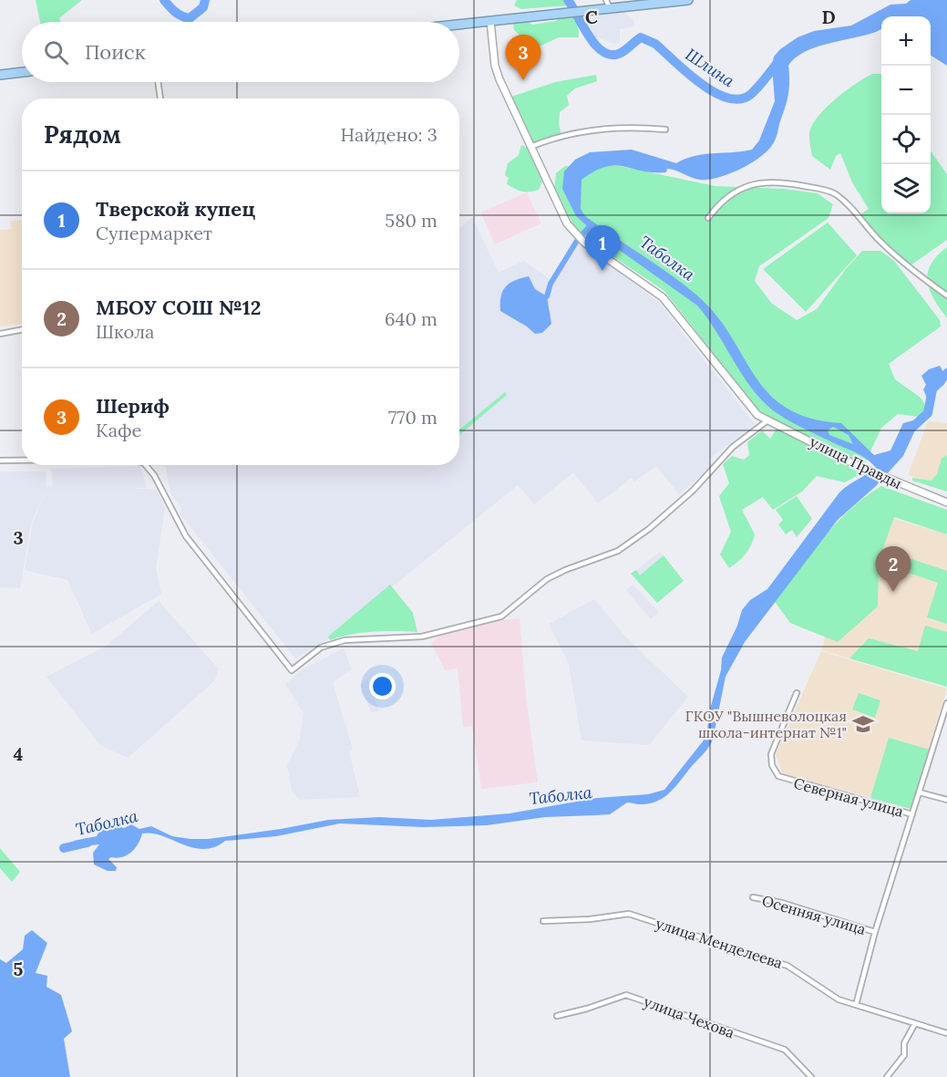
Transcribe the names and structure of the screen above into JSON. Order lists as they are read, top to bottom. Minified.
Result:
{"streets":{"street":["улица Правды","Северная улица","Осенняя улица","улица Менделеева","улица Чехова"]},"crossings":[["Северная улица","Осенняя улица"],["Северная улица","улица Менделеева"]],"water":["Шлина","Таболка"],"places":{"school or university":["ГКОУ \"Вышневолоцкая школа-интернат №1\""]},"page":{"map_buttons":["+","−"],"search":"Поиск","pins":["3","1","2"],"heading":["Рядом","Найдено: 3"],"list":[{"mark":"1","name":"Тверской купец","note":"Супермаркет","value":"580 m"},{"mark":"2","name":"МБОУ СОШ №12","note":"Школа","value":"640 m"},{"mark":"3","name":"Шериф","note":"Кафе","value":"770 m"}]},"grid":{"columns":["C","D"],"rows":["3","4","5"]}}
